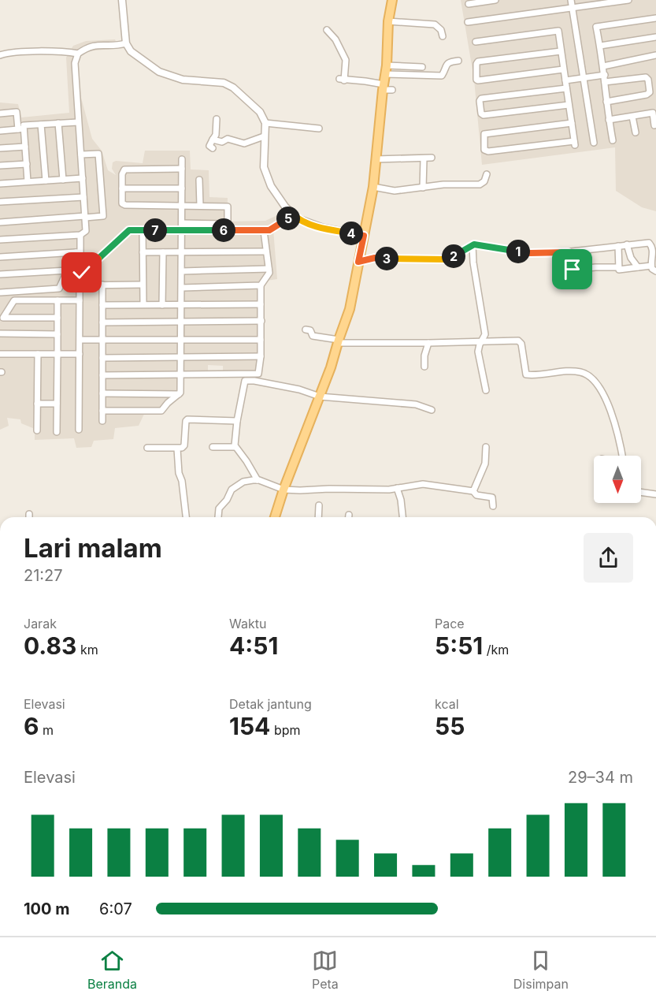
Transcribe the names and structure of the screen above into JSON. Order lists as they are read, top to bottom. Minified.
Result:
{"north":"bottom","page":{"pins":["5","6","7","4","1","2","3"],"heading":["Lari malam","21:27"],"stats":[["Jarak","0.83 km"],["Waktu","4:51"],["Pace","5:51 /km"],["Elevasi","6 m"],["Detak jantung","154 bpm"],["kcal","55"]],"chart":["Elevasi","29–34 m"],"list":[{"name":"100 m","note":"6:07"}],"tabs":["Beranda","Peta","Disimpan"]}}
